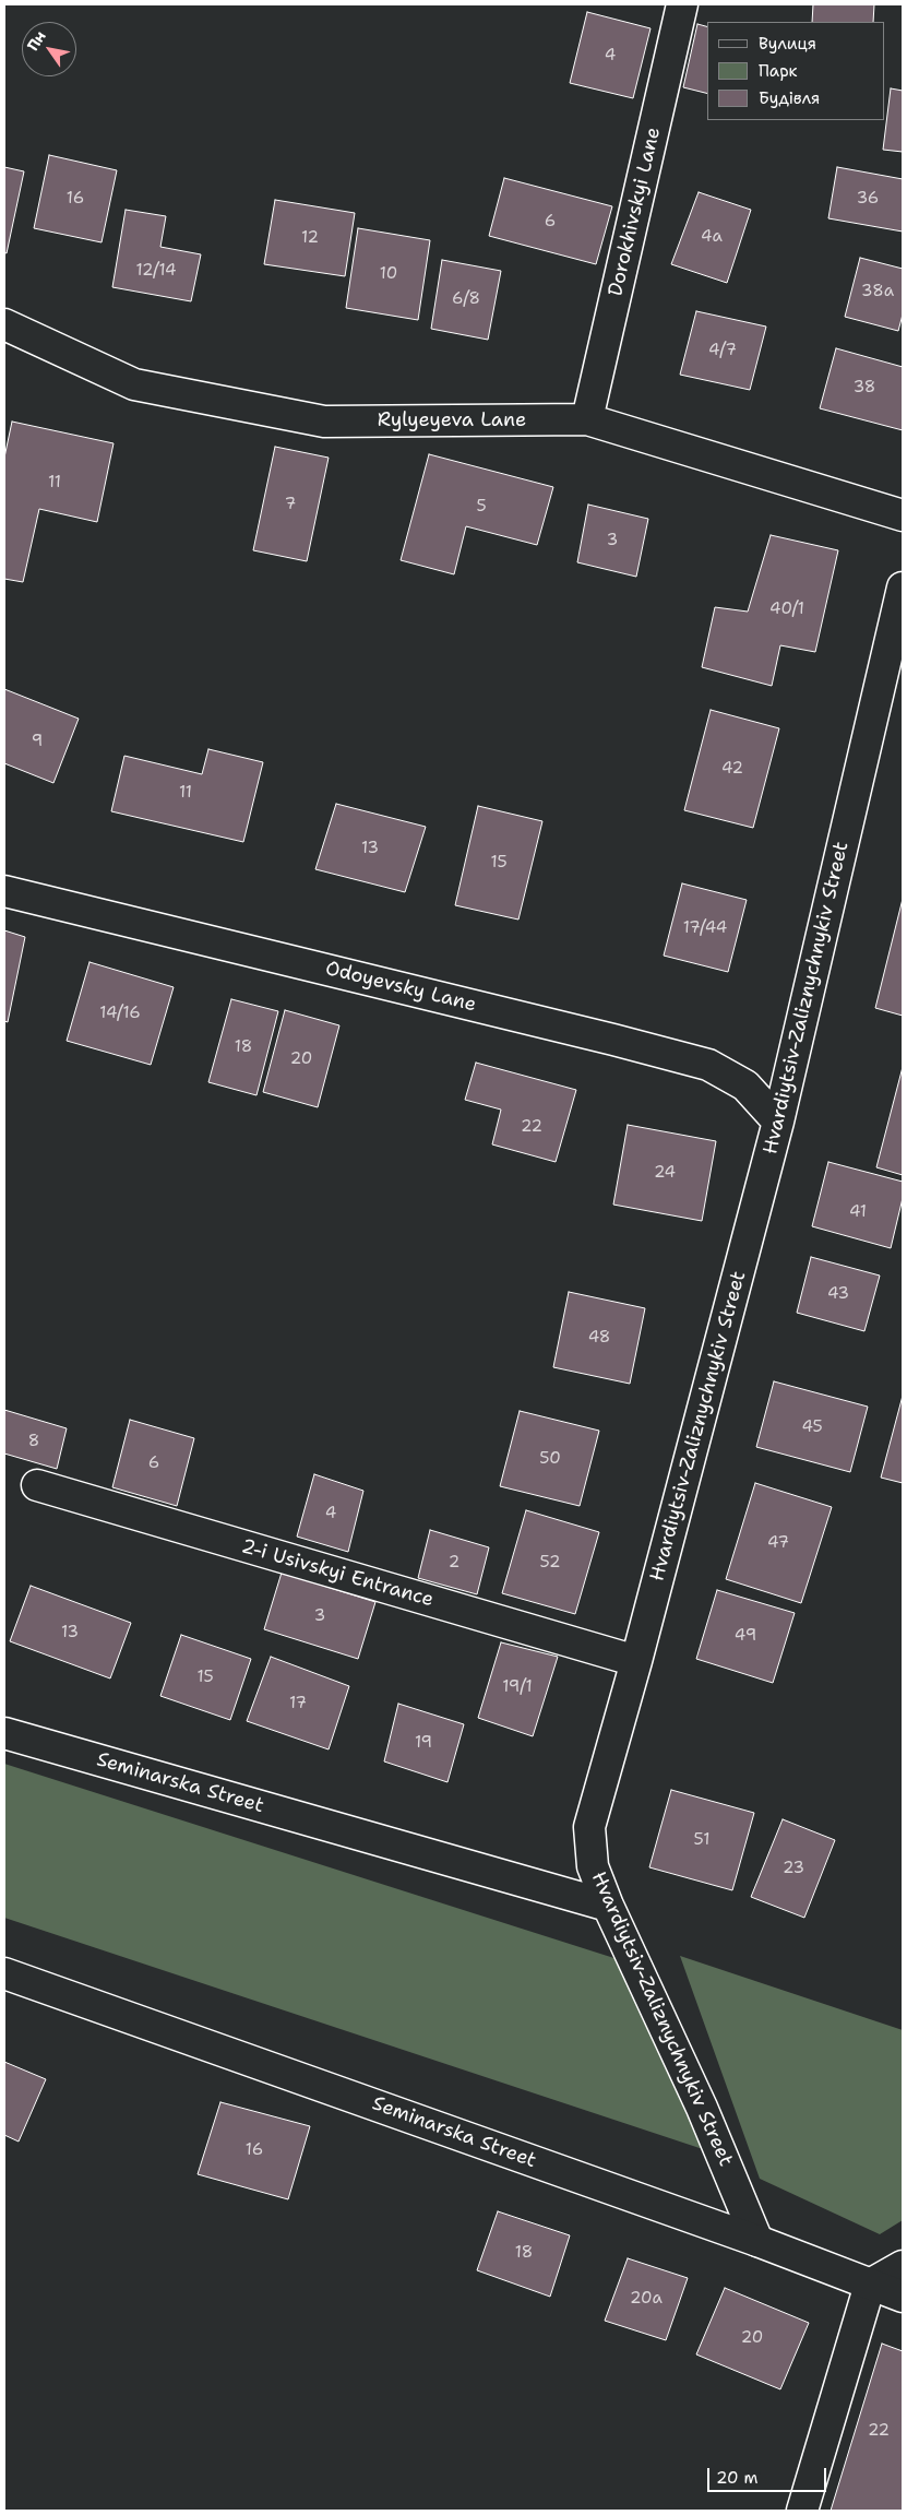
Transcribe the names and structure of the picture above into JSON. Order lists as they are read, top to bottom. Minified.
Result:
{"streets":{"street":["Dorokhivskyi Lane","Rylyeyeva Lane","Odoyevsky Lane","Hvardiytsiv-Zaliznychnykiv Street","2-i Usivskyi Entrance","Seminarska Street"]},"crossings":[["Dorokhivskyi Lane","Rylyeyeva Lane"],["Odoyevsky Lane","Hvardiytsiv-Zaliznychnykiv Street"],["Hvardiytsiv-Zaliznychnykiv Street","2-i Usivskyi Entrance"],["Hvardiytsiv-Zaliznychnykiv Street","Seminarska Street"]],"house_numbers":["4","16","36","6","4а","12","12/14","10","38а","6/8","4/7","38","11","7","5","3","40/1","9","42","11","13","15","17/44","14/16","18","20","22","24","41","43","48","45","8","50","6","4","47","2","52","3","13","49","15","19/1","17","19","51","23","16","18","20а","20","22"],"legend":["Вулиця","Парк","Будівля"],"scale_bar":"20 m","north":"top left"}
